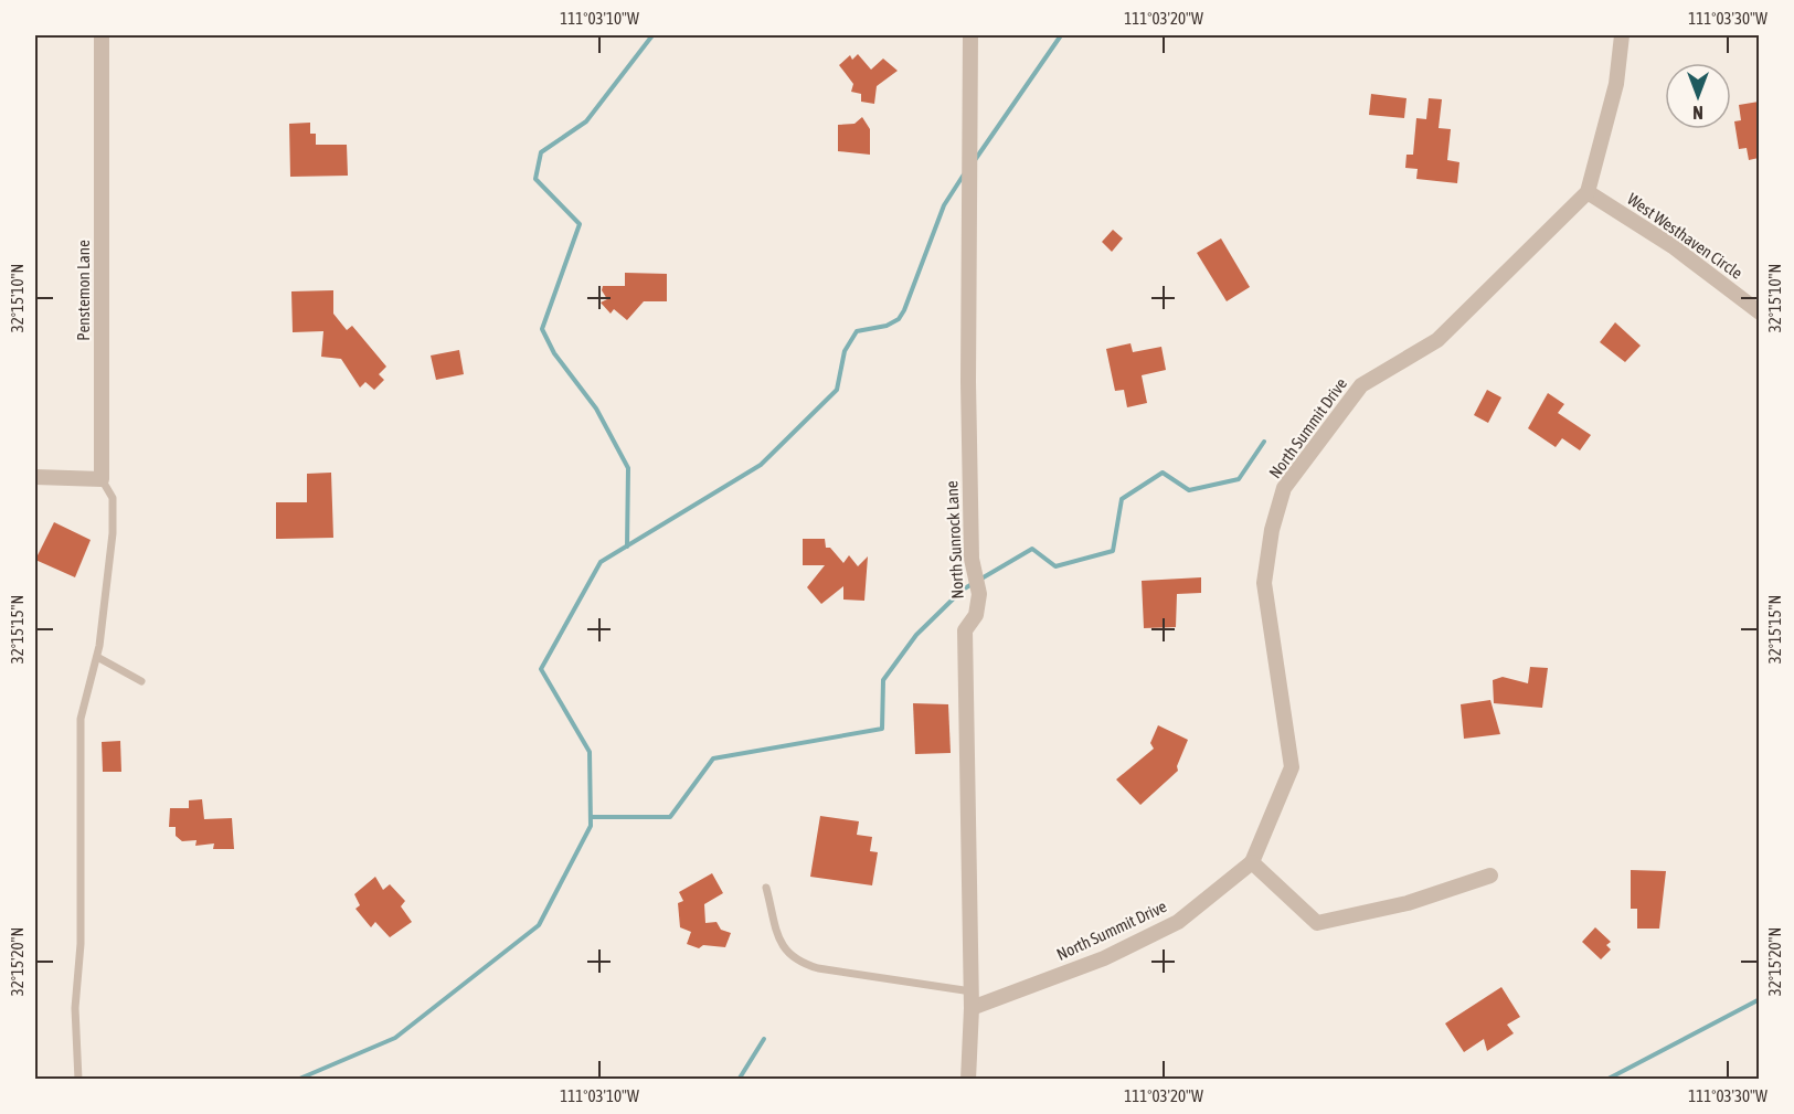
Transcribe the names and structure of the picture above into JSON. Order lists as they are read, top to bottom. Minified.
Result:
{"streets":{"street":["West Westhaven Circle","Penstemon Lane","North Summit Drive","North Sunrock Lane"]},"crossings":[["West Westhaven Circle","North Summit Drive"],["North Summit Drive","North Sunrock Lane"]],"north":"bottom","coordinates":["111°03'10\"W","111°03'20\"W","111°03'30\"W","32°15'10\"N","32°15'15\"N","32°15'20\"N"]}
